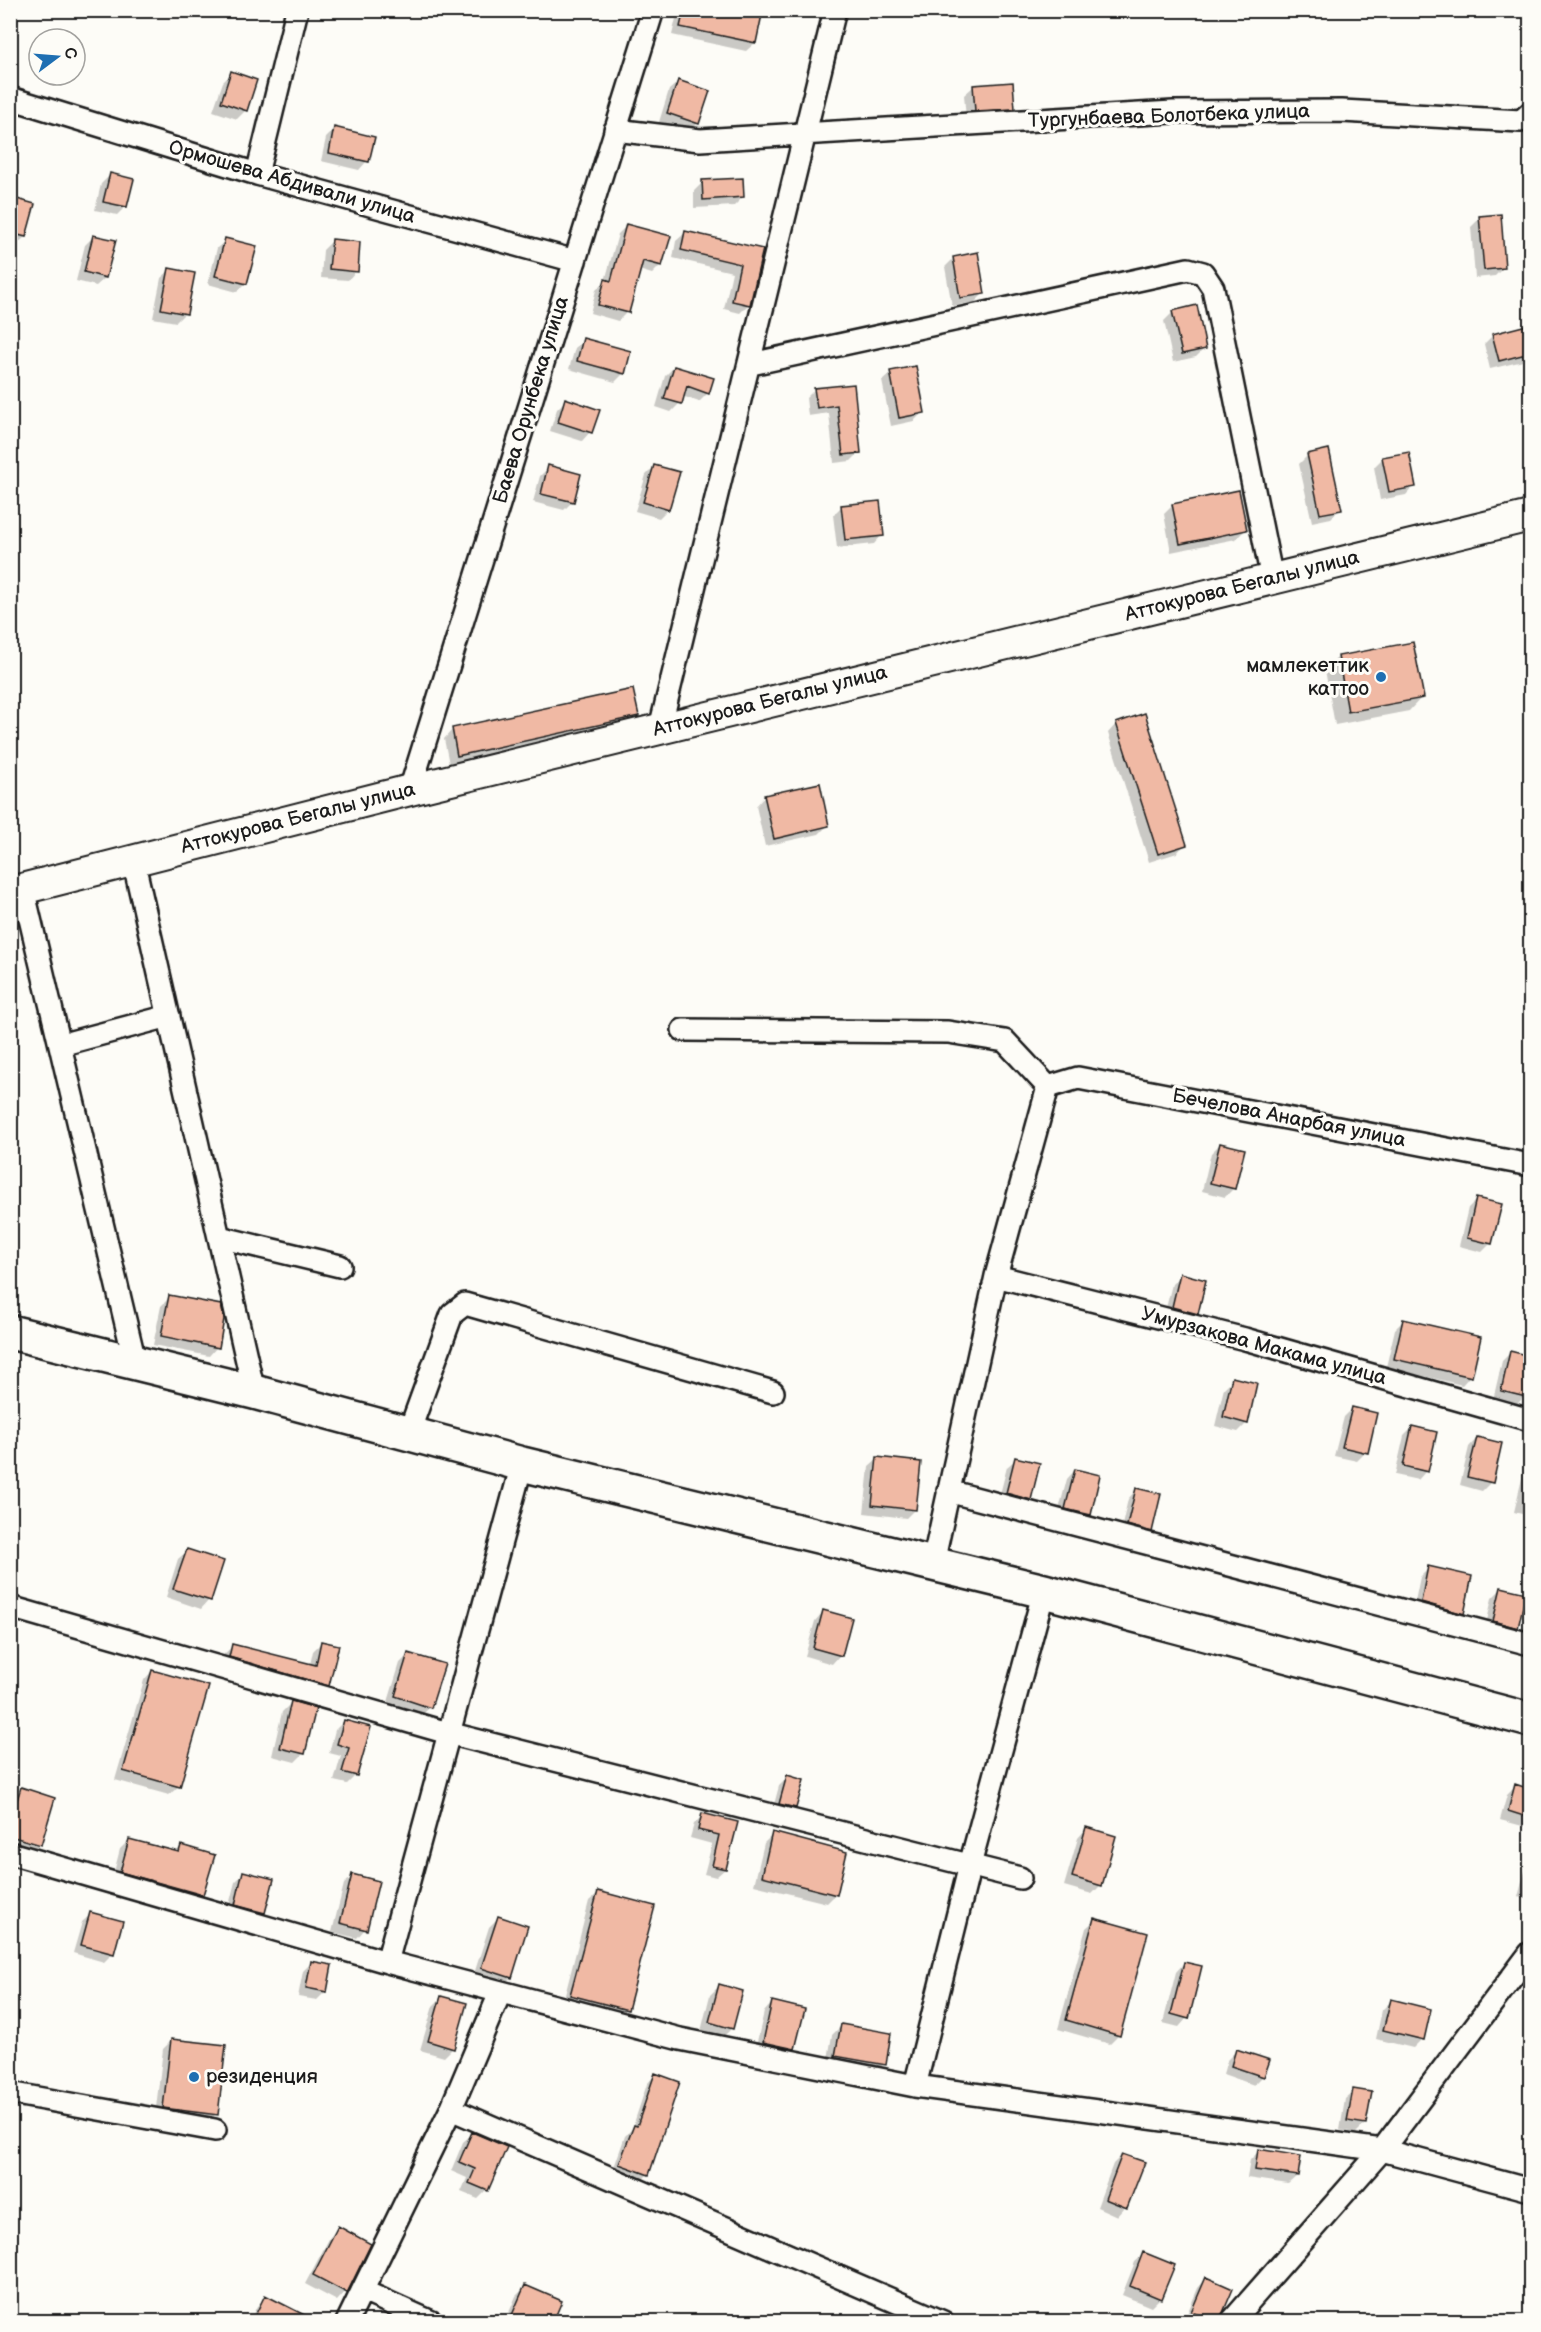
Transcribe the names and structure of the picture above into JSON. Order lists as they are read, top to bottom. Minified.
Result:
{"streets":{"main road":["Аттокурова Бегалы улица"],"street":["Тургунбаева Болотбека улица","Ормошева Абдивали улица","Баева Орунбека улица","Бечелова Анарбая улица","Умурзакова Макама улица"]},"crossings":[["Тургунбаева Болотбека улица","Баева Орунбека улица"],["Ормошева Абдивали улица","Баева Орунбека улица"],["Баева Орунбека улица","Аттокурова Бегалы улица"]],"places":["мамлекеттик каттоо","резиденция"],"north":"right"}
